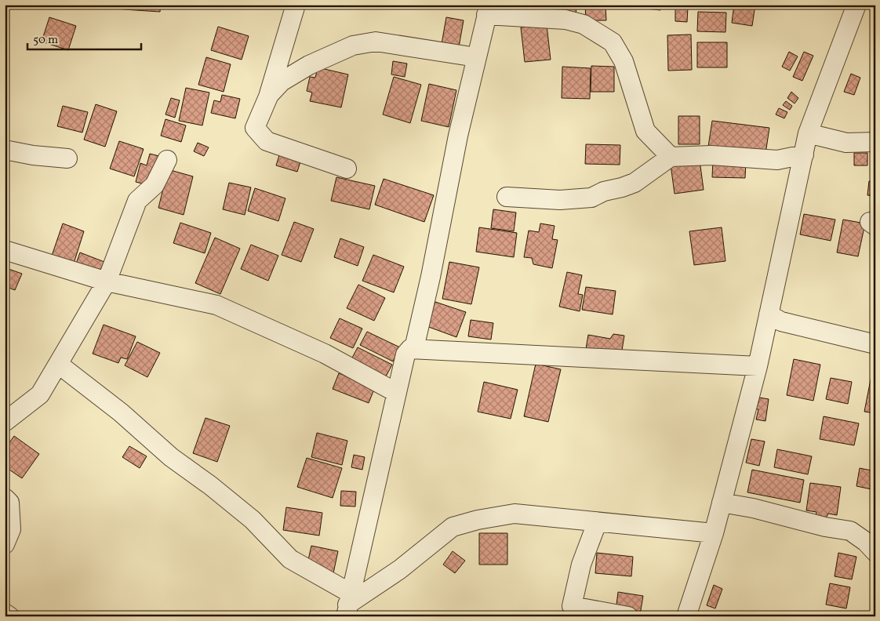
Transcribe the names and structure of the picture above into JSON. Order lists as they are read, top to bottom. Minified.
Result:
{"scale_bar":"50 m"}
